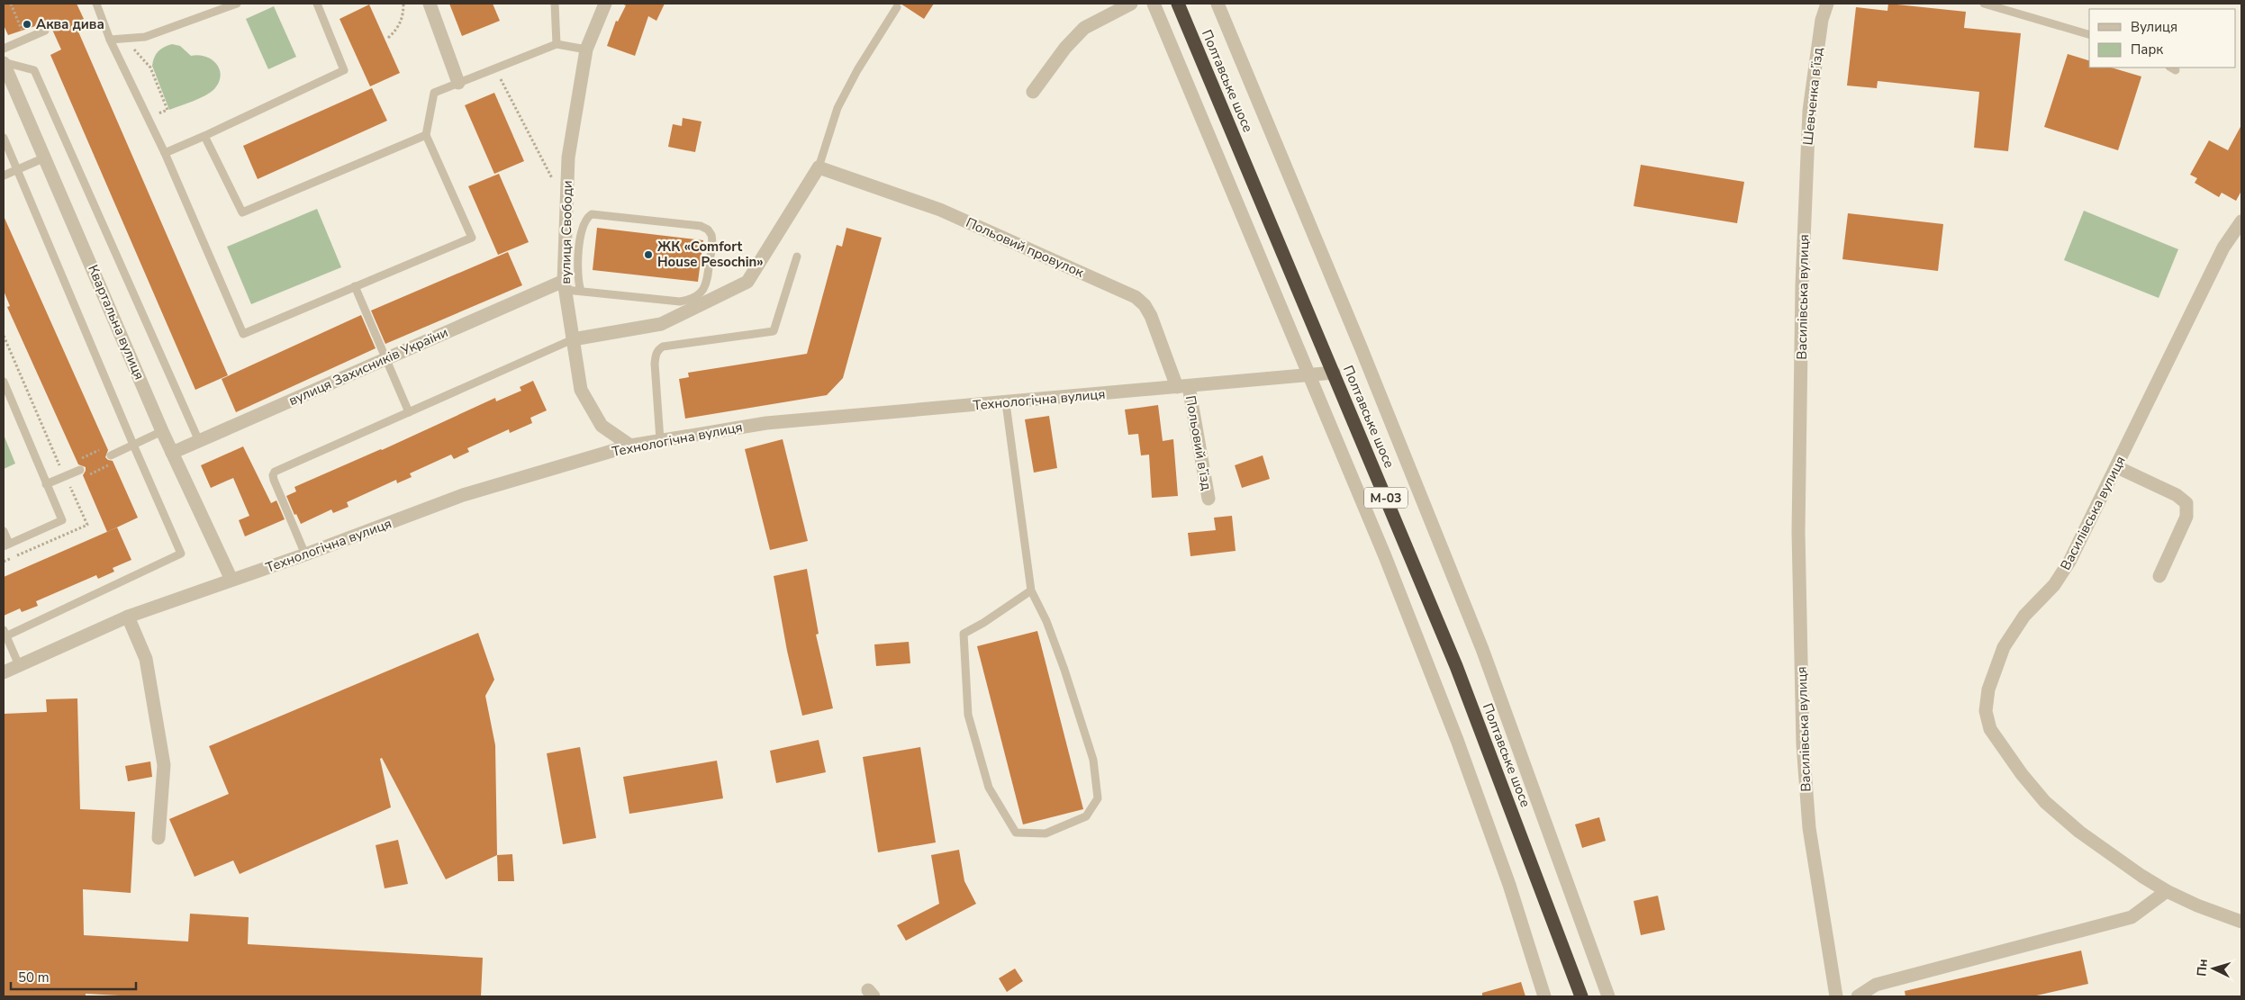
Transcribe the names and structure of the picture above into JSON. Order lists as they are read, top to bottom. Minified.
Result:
{"streets":{"highway":["Полтавське шосе","М-03"],"street":["Шевченка в’їзд","вулиця Свободи","Польовий провулок","Василівська вулиця","Квартальна вулиця","вулиця Захисників України","Технологічна вулиця","Польовий в’їзд"]},"crossings":[["Полтавське шосе","Технологічна вулиця"],["Шевченка в’їзд","Василівська вулиця"],["вулиця Свободи","вулиця Захисників України"],["вулиця Свободи","Технологічна вулиця"],["Польовий провулок","Технологічна вулиця"],["Польовий провулок","Польовий в’їзд"],["Квартальна вулиця","вулиця Захисників України"],["Квартальна вулиця","Технологічна вулиця"],["Технологічна вулиця","Польовий в’їзд"]],"places":["Аква дива","ЖК «Comfort House Pesochin»"],"legend":["Вулиця","Парк"],"scale_bar":"50 m","north":"left"}
